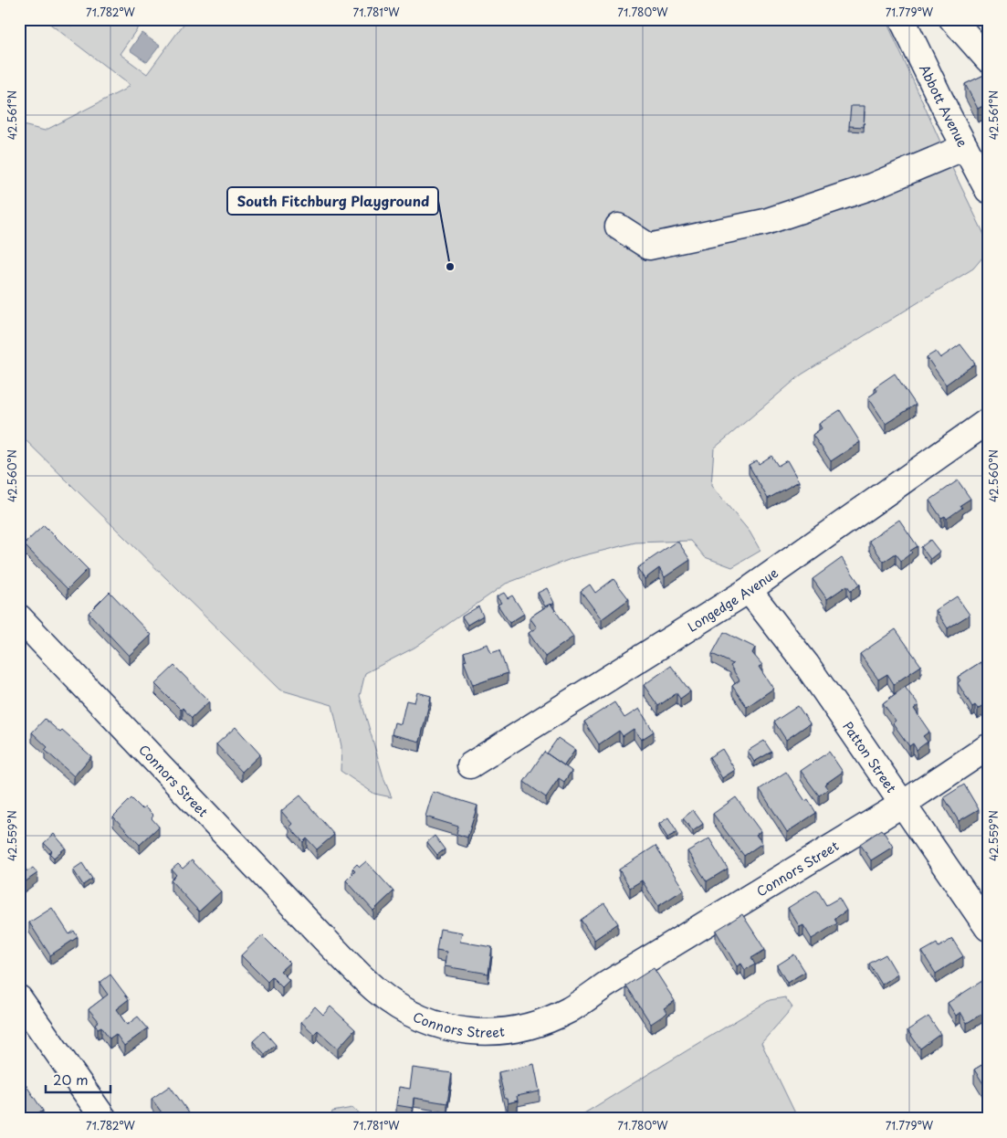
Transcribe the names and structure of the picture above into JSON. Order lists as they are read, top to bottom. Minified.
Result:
{"streets":{"street":["Abbott Avenue","Longedge Avenue","Patton Street","Connors Street"]},"crossings":[["Longedge Avenue","Patton Street"],["Patton Street","Connors Street"]],"places":["South Fitchburg Playground"],"scale_bar":"20 m","coordinates":["71.782°W","71.781°W","71.780°W","71.779°W","42.561°N","42.560°N","42.559°N"]}
